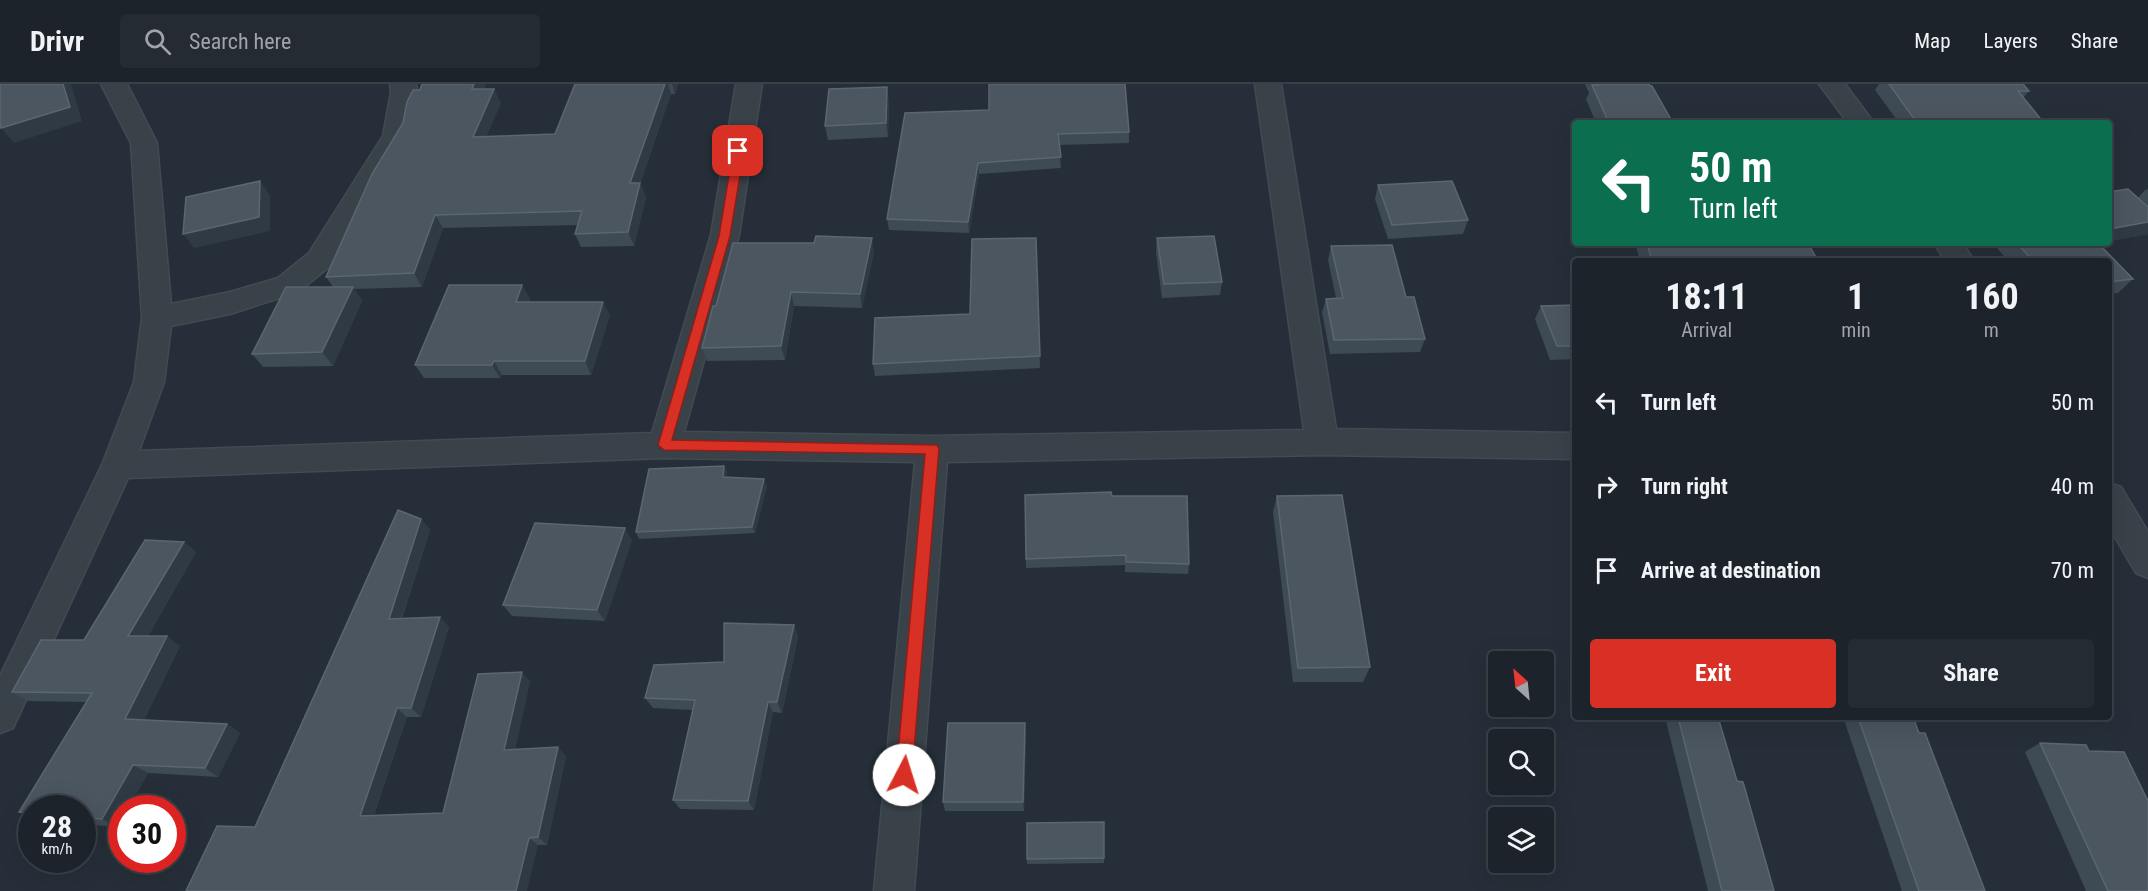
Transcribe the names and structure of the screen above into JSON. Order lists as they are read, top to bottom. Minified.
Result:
{"north":"top left","page":{"header":"Drivr","search":"Search here","nav":["Map","Layers","Share"],"turn":["50 m","Turn left"],"eta":["18:11","Arrival","1","min","160","m"],"list":[{"name":"Turn left","value":"50 m"},{"name":"Turn right","value":"40 m"},{"name":"Arrive at destination","value":"70 m"}],"buttons":["Exit","Share"],"speed":"28 km/h","limit":"30"}}
